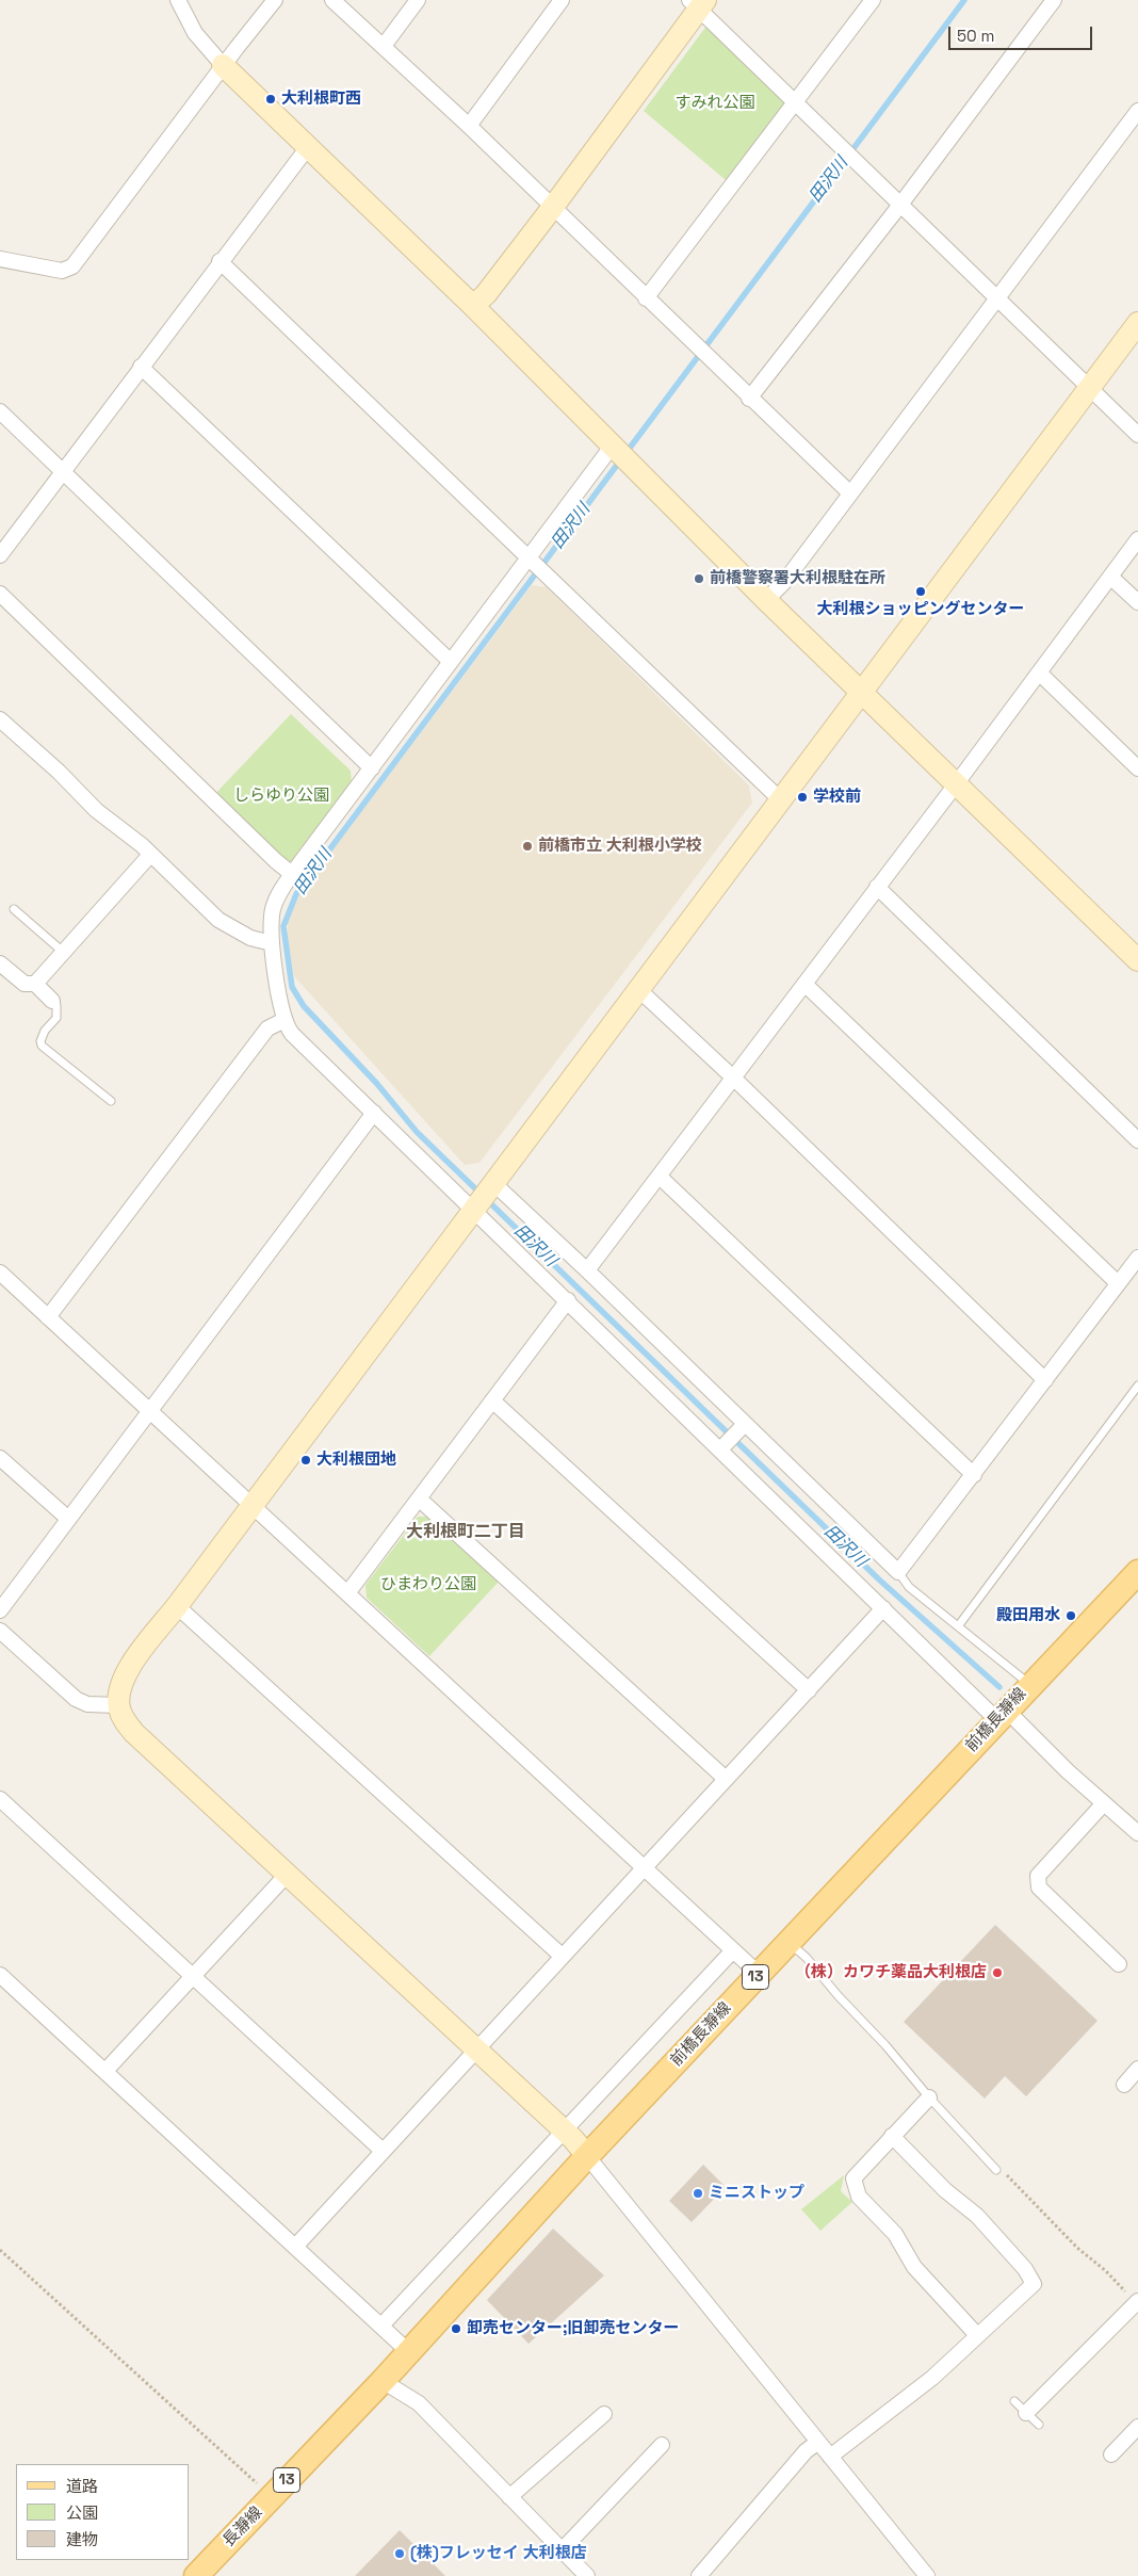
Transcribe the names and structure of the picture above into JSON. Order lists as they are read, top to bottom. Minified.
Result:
{"streets":{"main road":["前橋長瀞線","13","長瀞線"]},"crossings":[["前橋長瀞線","長瀞線"]],"districts":["大利根町二丁目"],"water":["田沢川"],"parks":["すみれ公園","しらゆり公園","ひまわり公園"],"places":["大利根町西","前橋警察署大利根駐在所","大利根ショッピングセンター","学校前","前橋市立 大利根小学校","大利根団地","殿田用水","（株）カワチ薬品大利根店","ミニストップ","卸売センター;旧卸売センター","(株)フレッセイ 大利根店"],"legend":["道路","公園","建物"],"scale_bar":"50 m"}
